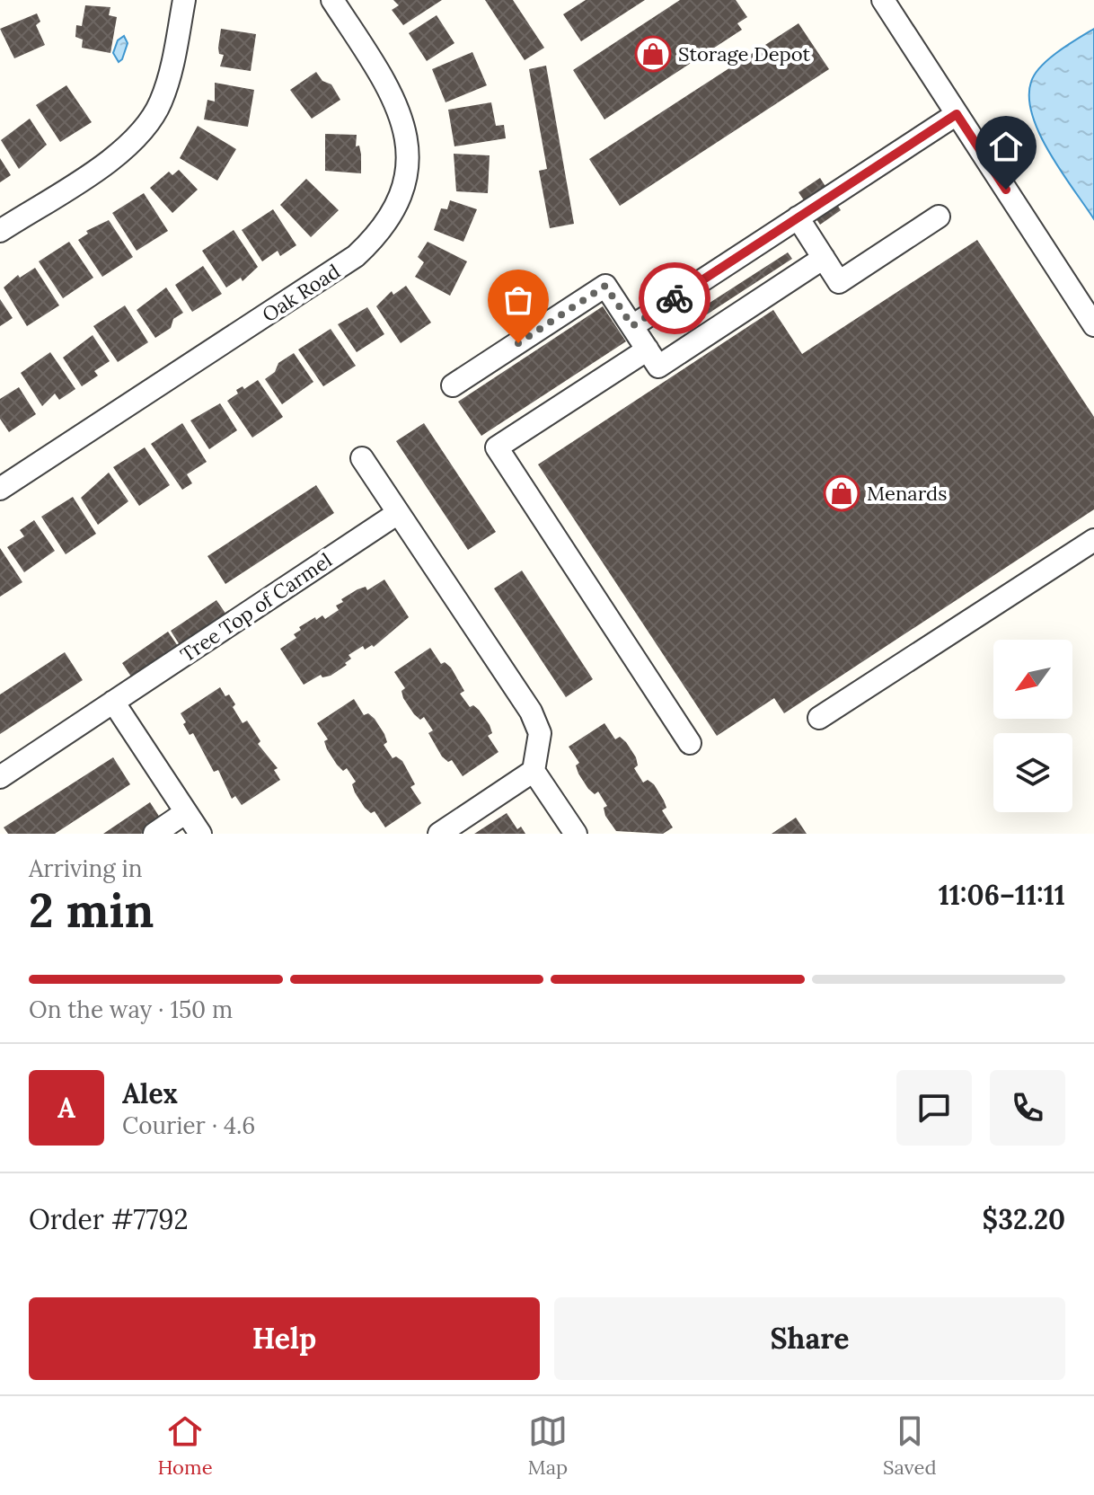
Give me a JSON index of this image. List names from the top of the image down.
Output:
{
  "streets": {
    "street": ["Oak Road", "Tree Top of Carmel"]
  },
  "places": {
    "shop": ["Storage Depot", "Menards"]
  },
  "north": "bottom left",
  "page": {
    "heading": ["2 min", "Arriving in", "11:06–11:11"],
    "panel": [
      "Alex",
      "Courier · 4.6",
      "Order #7792",
      "$32.20"
    ],
    "bar": "On the way · 150 m",
    "round": "A",
    "buttons": ["Help", "Share"],
    "tabs": ["Home", "Map", "Saved"]
  }
}
